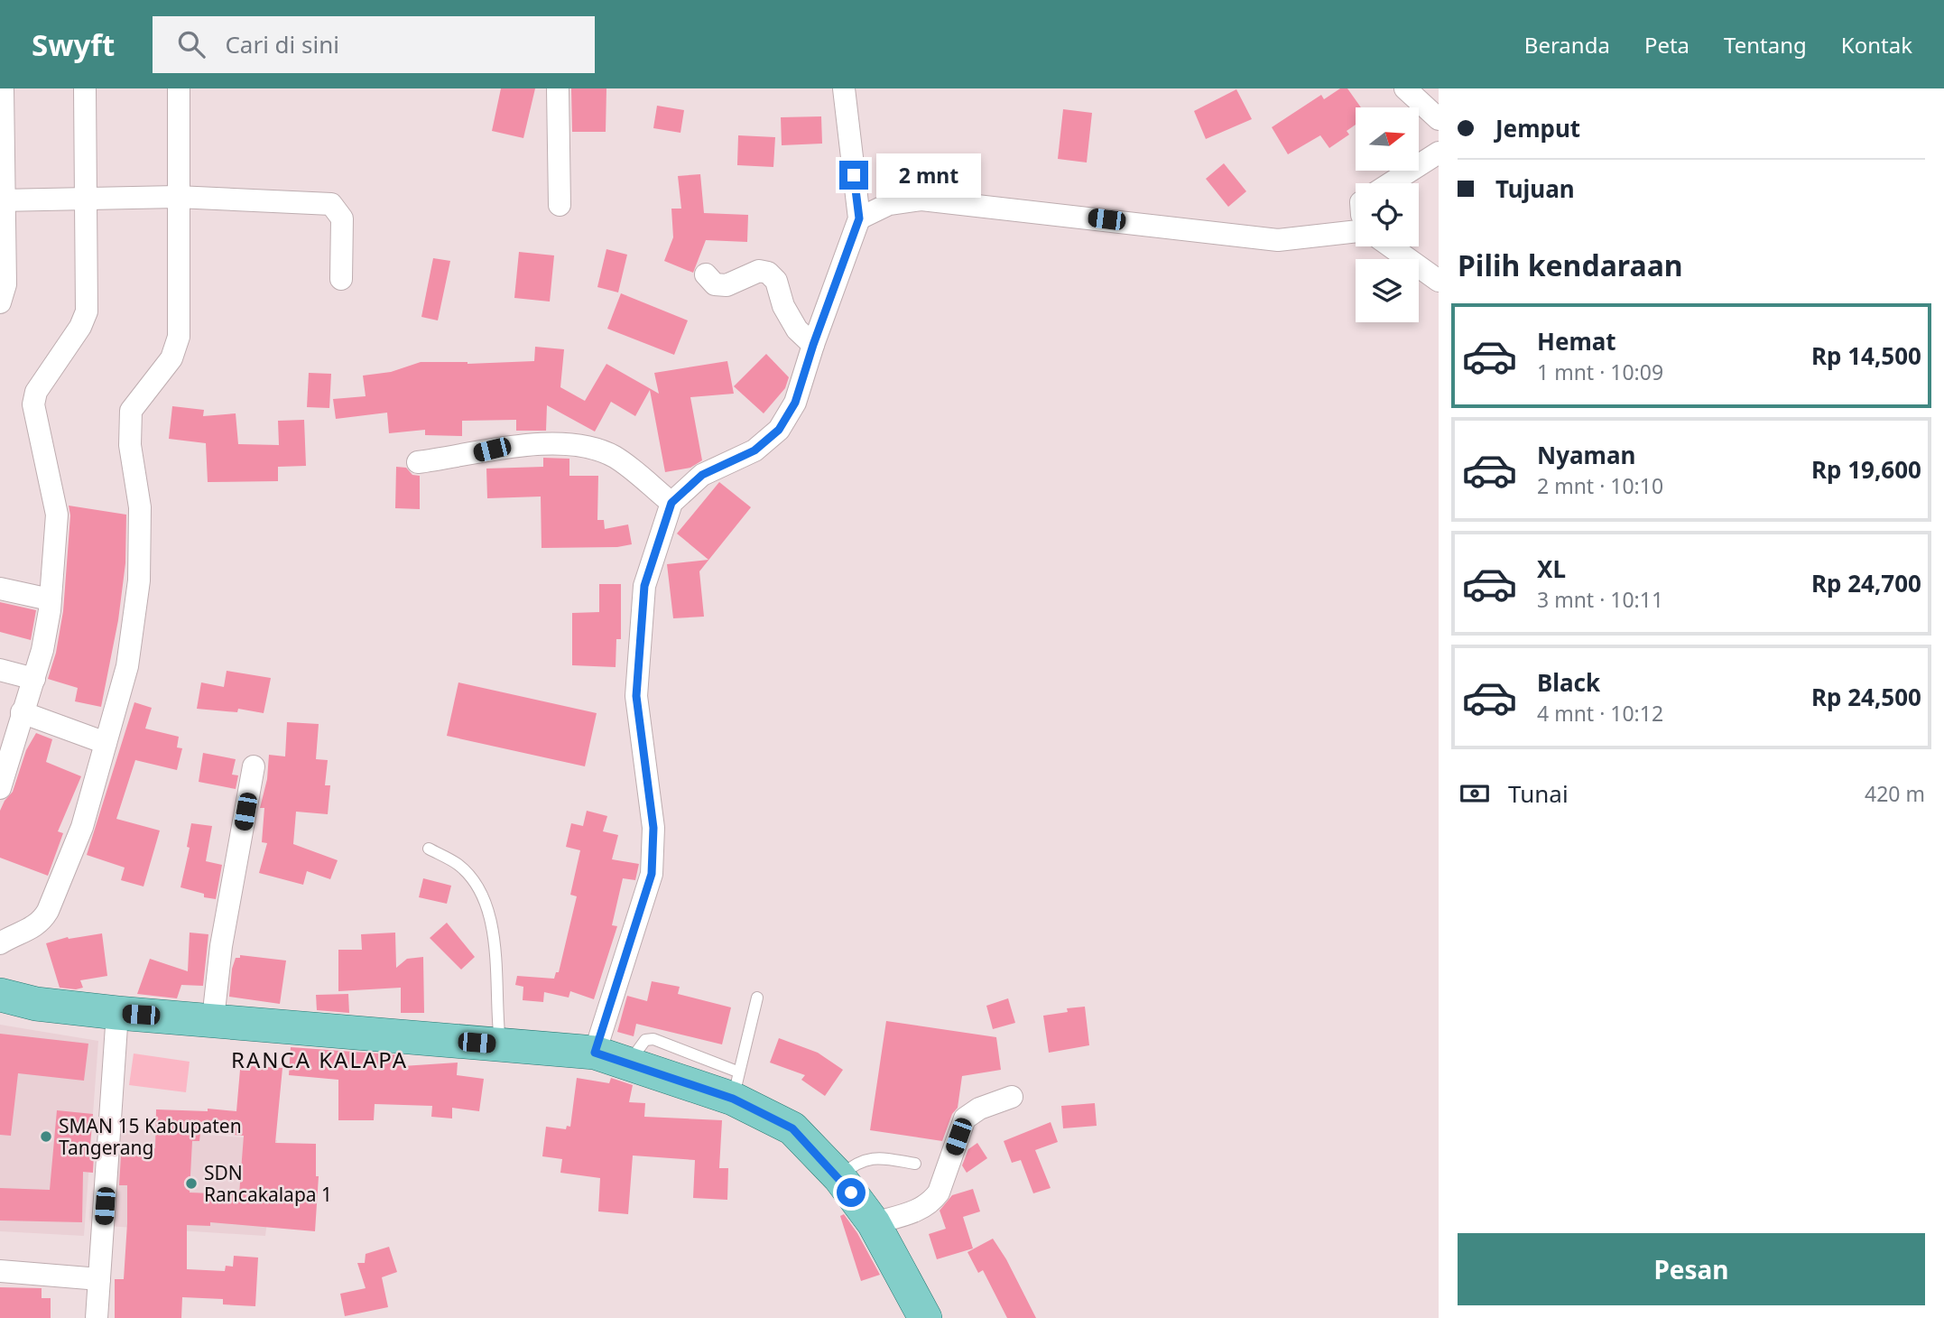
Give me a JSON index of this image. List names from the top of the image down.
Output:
{
  "districts": ["RANCA KALAPA"],
  "places": ["SMAN 15 Kabupaten Tangerang", "SDN Rancakalapa 1"],
  "north": "right",
  "page": {
    "header": "Swyft",
    "search": "Cari di sini",
    "nav": [
      "Beranda",
      "Peta",
      "Tentang",
      "Kontak"
    ],
    "banner": ["Jemput", "Tujuan"],
    "bubble": "2 mnt",
    "heading": "Pilih kendaraan",
    "list": [
      {
        "name": "Hemat",
        "note": "1 mnt · 10:09",
        "value": "Rp 14,500"
      },
      {
        "name": "Nyaman",
        "note": "2 mnt · 10:10",
        "value": "Rp 19,600"
      },
      {
        "name": "XL",
        "note": "3 mnt · 10:11",
        "value": "Rp 24,700"
      },
      {
        "name": "Black",
        "note": "4 mnt · 10:12",
        "value": "Rp 24,500"
      }
    ],
    "pay": ["Tunai", "420 m"],
    "buttons": "Pesan"
  }
}
